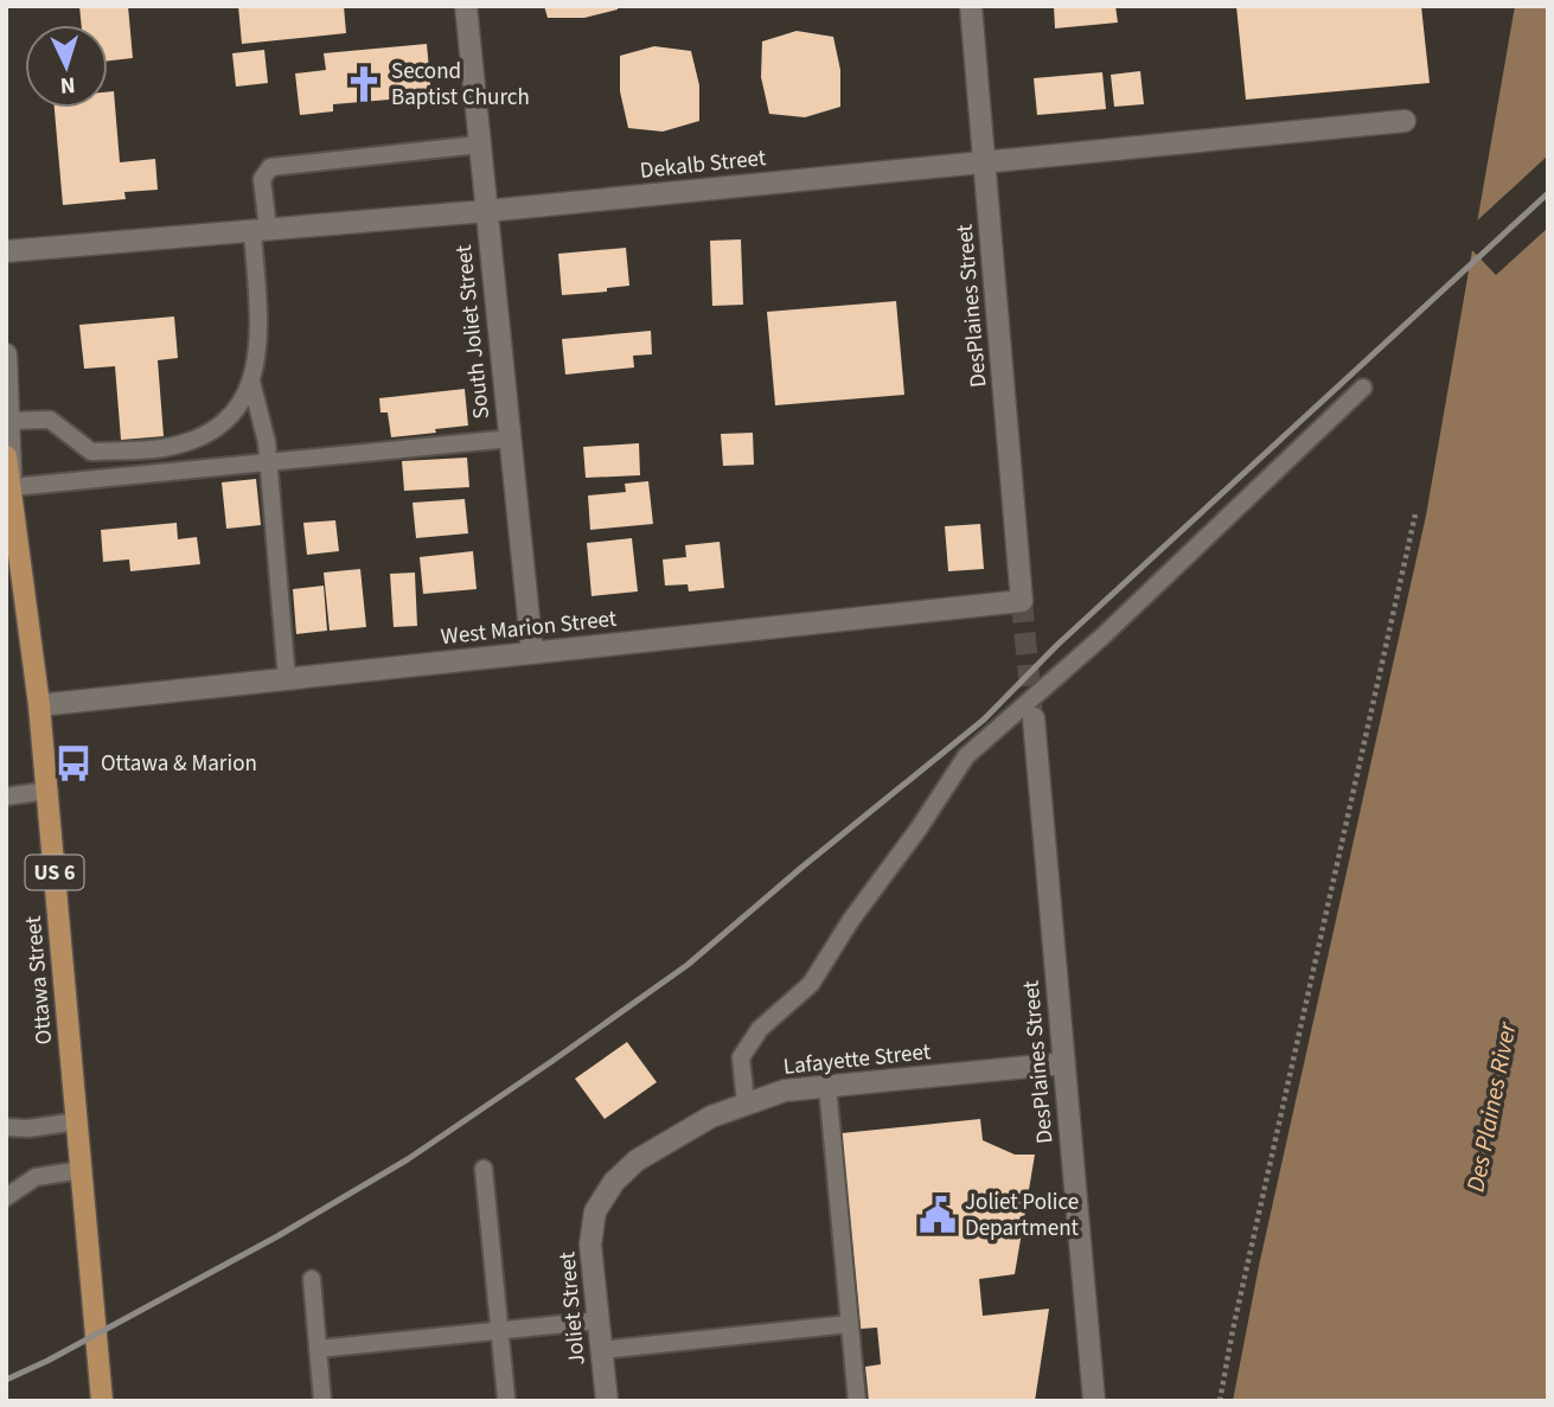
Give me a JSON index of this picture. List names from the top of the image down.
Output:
{
  "streets": {
    "main road": ["US 6", "Ottawa Street"],
    "street": [
      "Dekalb Street",
      "DesPlaines Street",
      "South Joliet Street",
      "West Marion Street",
      "Lafayette Street",
      "Joliet Street"
    ]
  },
  "crossings": [
    ["Dekalb Street", "DesPlaines Street"],
    ["Dekalb Street", "South Joliet Street"],
    ["DesPlaines Street", "West Marion Street"],
    ["DesPlaines Street", "Lafayette Street"],
    ["South Joliet Street", "West Marion Street"],
    ["West Marion Street", "Ottawa Street"],
    ["Lafayette Street", "Joliet Street"]
  ],
  "water": ["Des Plaines River"],
  "places": {
    "church": ["Second Baptist Church"],
    "bus stop": ["Ottawa & Marion"],
    "public building": ["Joliet Police Department"]
  },
  "north": "bottom"
}
